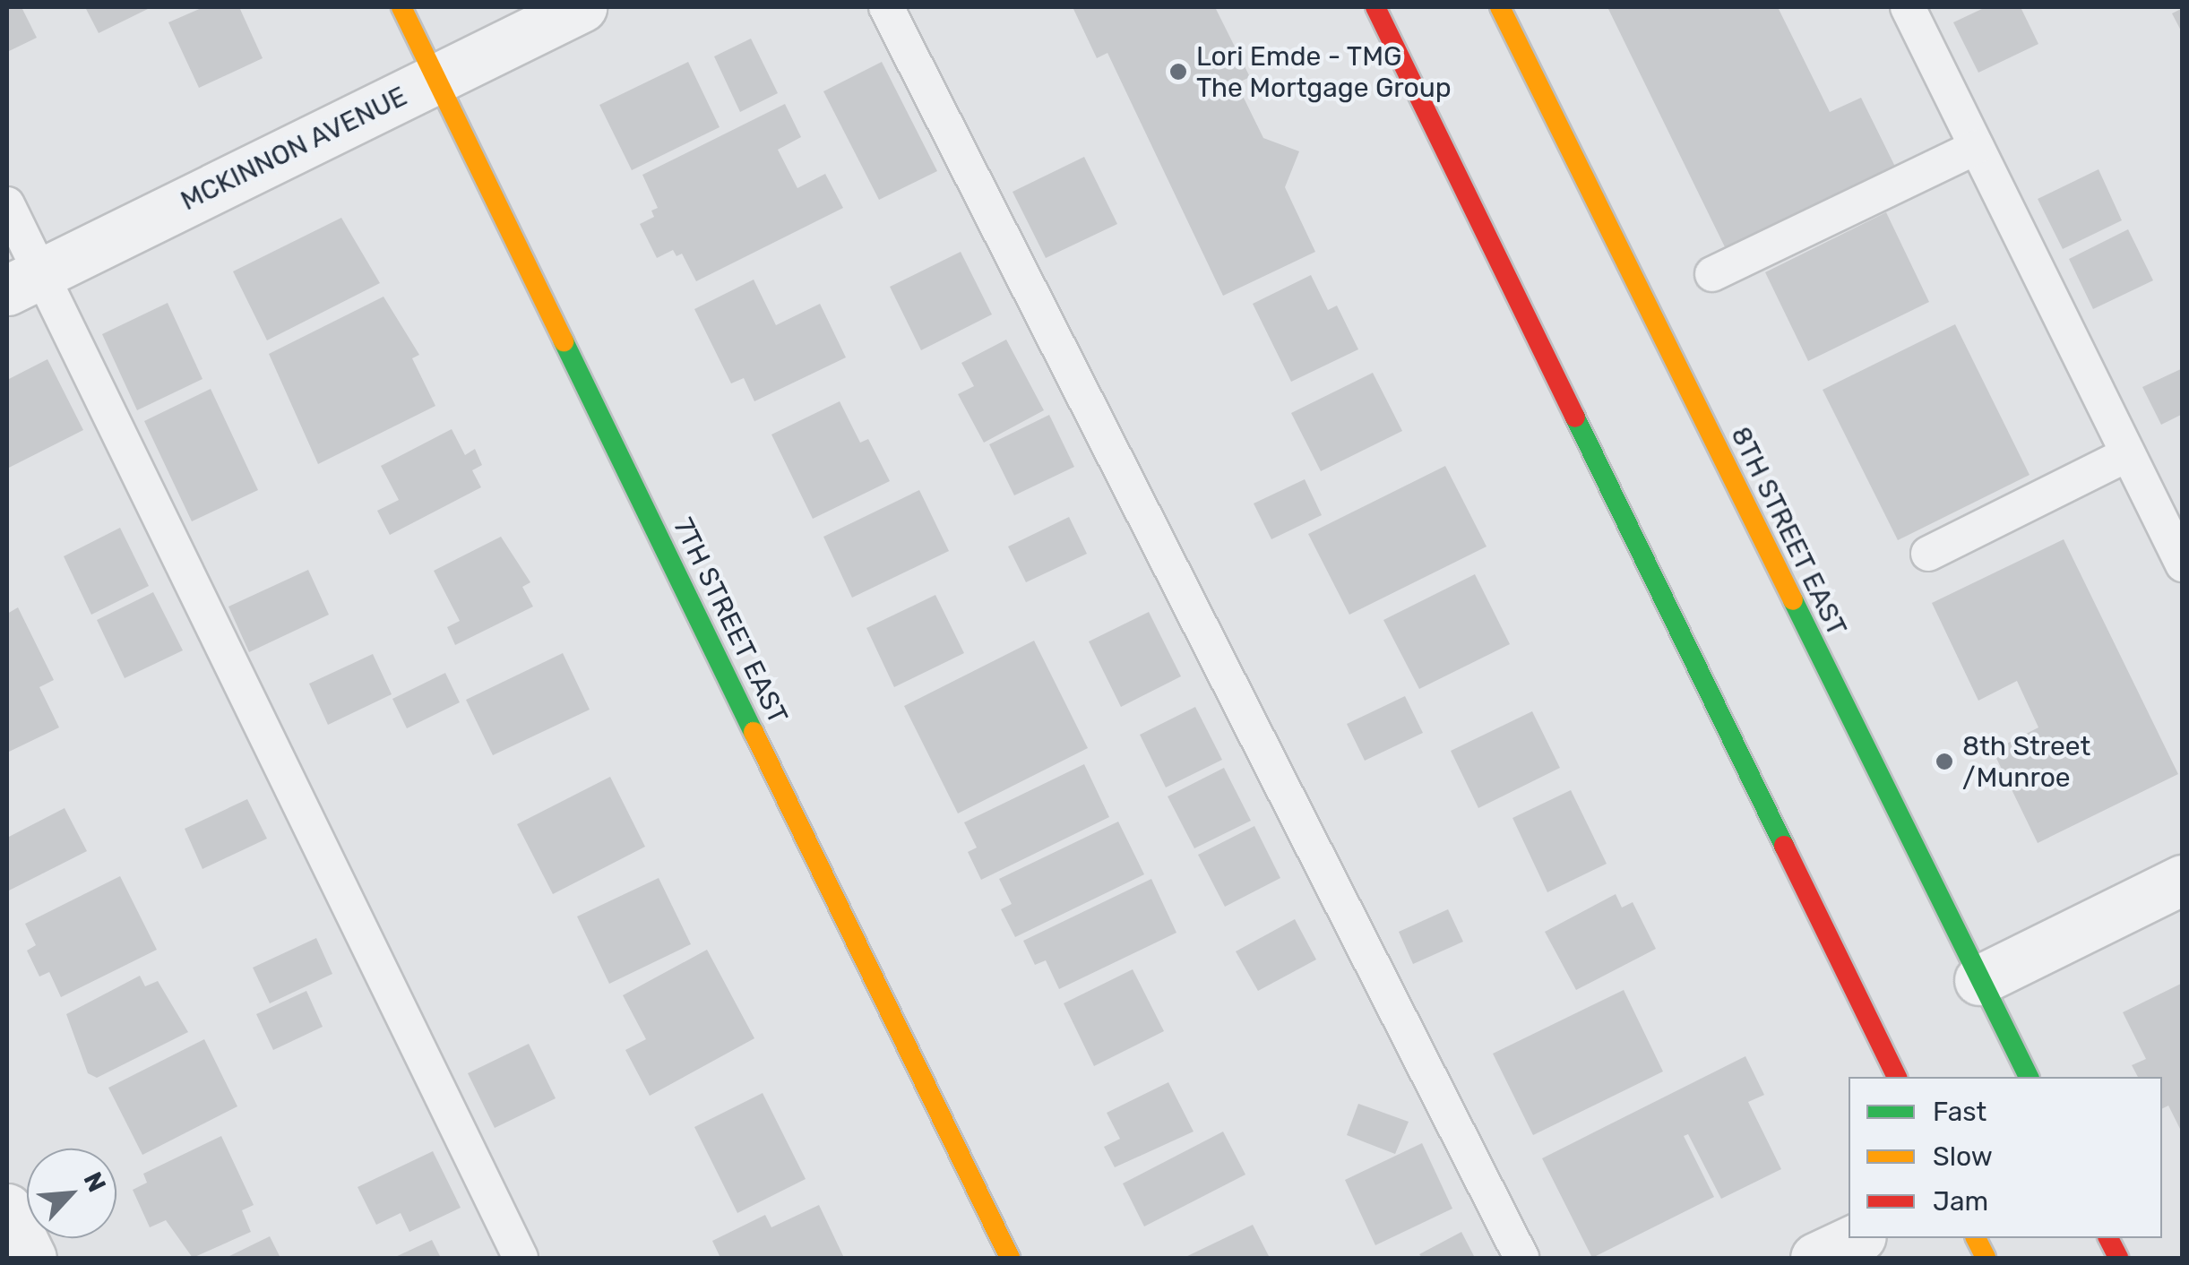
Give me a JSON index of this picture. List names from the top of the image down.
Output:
{
  "streets": {
    "main road": ["8TH STREET EAST", "7TH STREET EAST"],
    "street": ["MCKINNON AVENUE"]
  },
  "crossings": [
    ["MCKINNON AVENUE", "7TH STREET EAST"]
  ],
  "places": ["Lori Emde - TMG The Mortgage Group", "8th Street /Munroe"],
  "legend": ["Fast", "Slow", "Jam"],
  "north": "top right"
}
